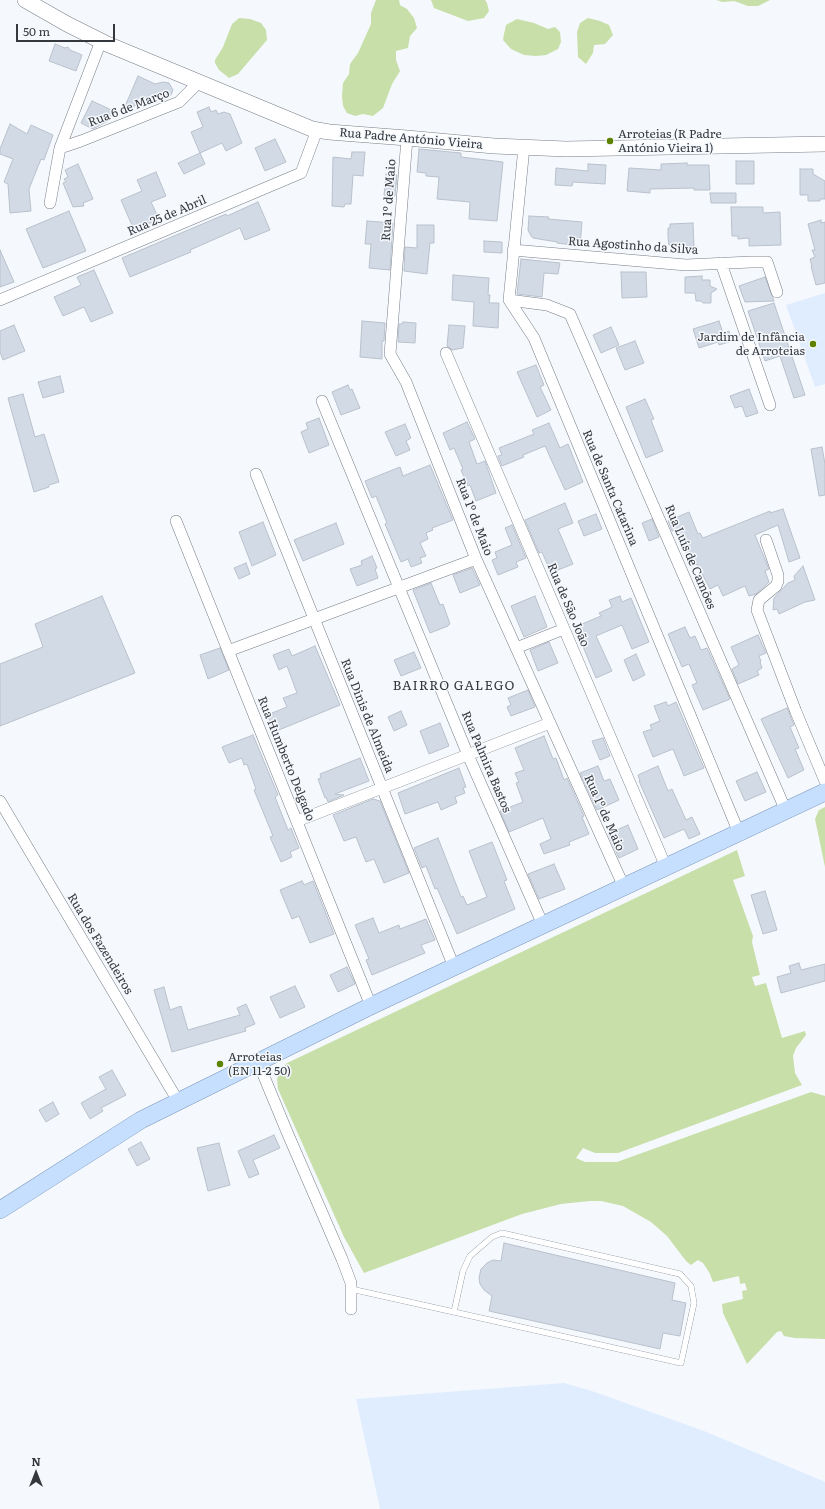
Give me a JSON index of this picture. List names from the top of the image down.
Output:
{
  "streets": {
    "street": [
      "Rua 6 de Março",
      "Rua Padre António Vieira",
      "Rua 1º de Maio",
      "Rua 25 de Abril",
      "Rua Agostinho da Silva",
      "Rua de Santa Catarina",
      "Rua Luís de Camões",
      "Rua de São João",
      "Rua Dinis de Almeida",
      "Rua Humberto Delgado",
      "Rua Palmira Bastos",
      "Rua dos Fazendeiros"
    ]
  },
  "crossings": [
    ["Rua 6 de Março", "Rua Padre António Vieira"],
    ["Rua Padre António Vieira", "Rua 1º de Maio"],
    ["Rua Padre António Vieira", "Rua 25 de Abril"],
    ["Rua de Santa Catarina", "Rua Luís de Camões"]
  ],
  "districts": ["BAIRRO GALEGO"],
  "places": ["Arroteias (R Padre António Vieira 1)", "Jardim de Infância de Arroteias", "Arroteias (EN 11-2 50)"],
  "scale_bar": "50 m",
  "north": "top"
}
